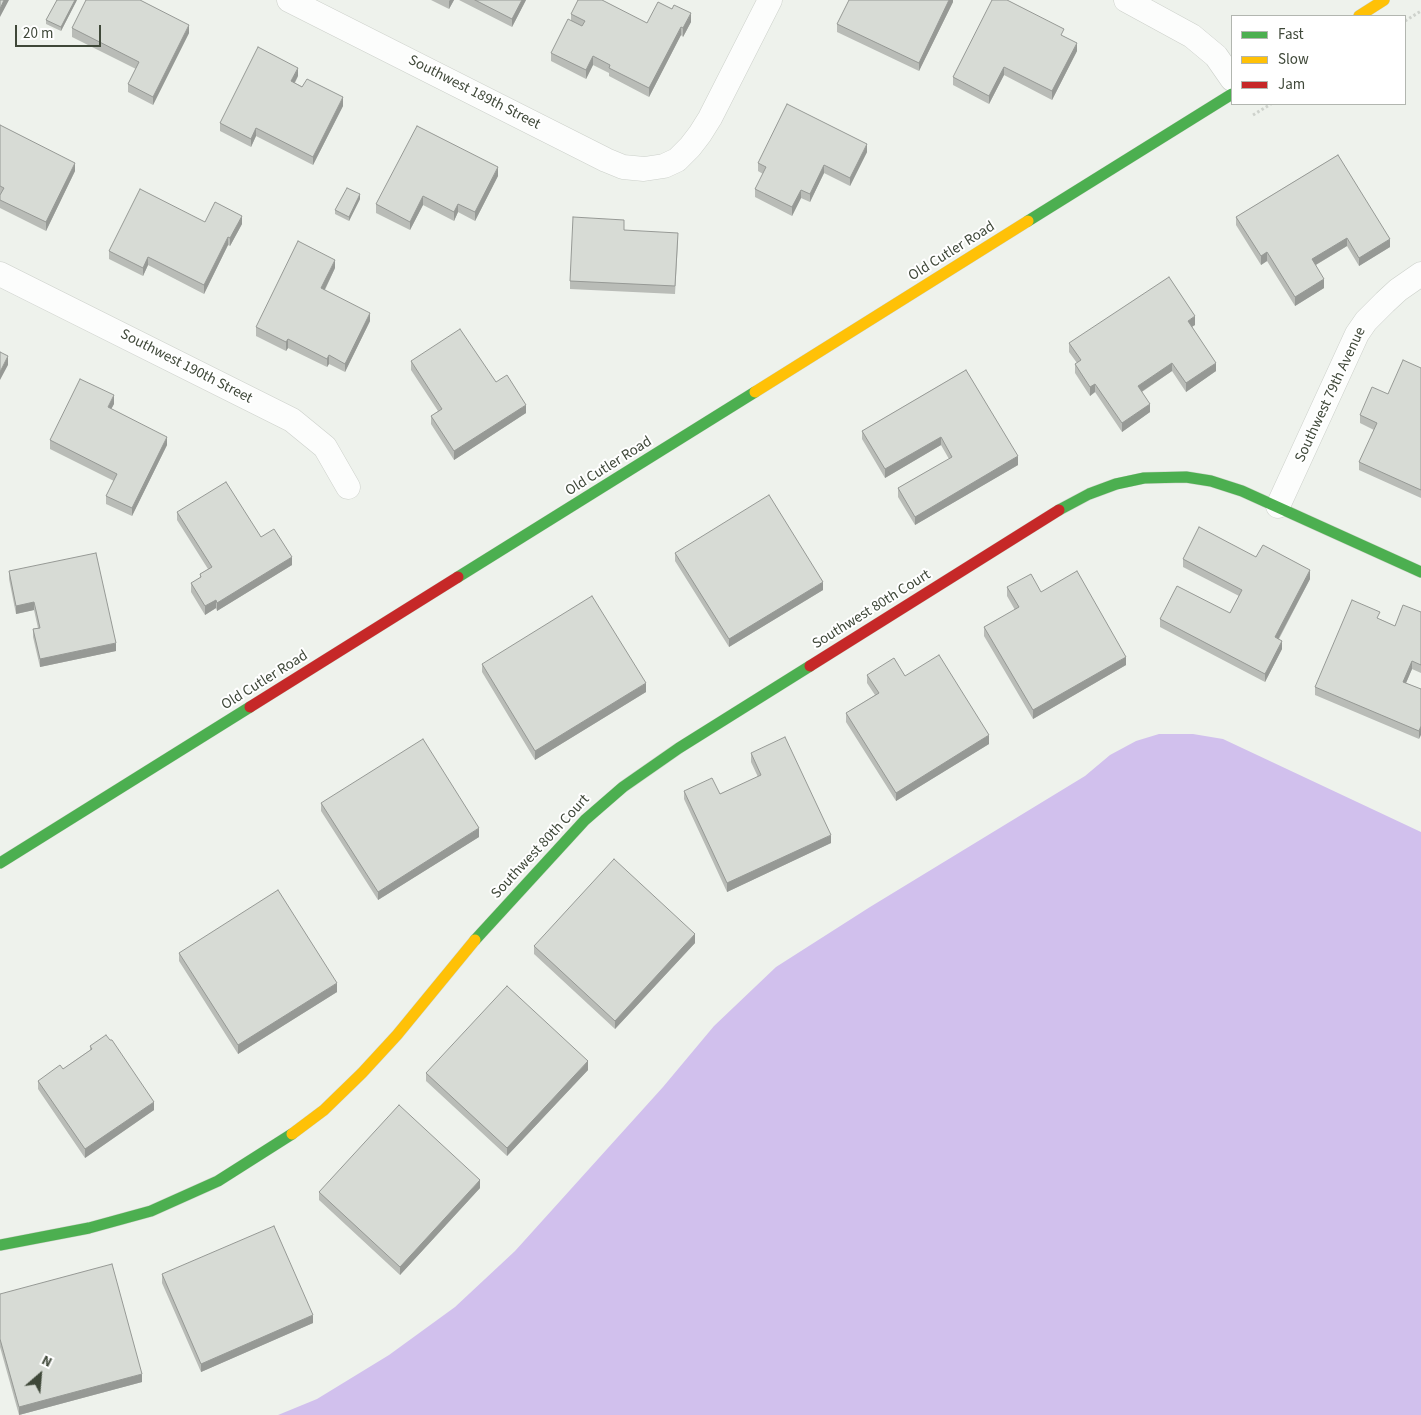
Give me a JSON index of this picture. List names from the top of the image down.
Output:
{
  "streets": {
    "street": [
      "Southwest 189th Street",
      "Old Cutler Road",
      "Southwest 190th Street",
      "Southwest 79th Avenue",
      "Southwest 80th Court"
    ]
  },
  "crossings": [
    ["Southwest 79th Avenue", "Southwest 80th Court"]
  ],
  "legend": ["Fast", "Slow", "Jam"],
  "scale_bar": "20 m",
  "north": "top right"
}
